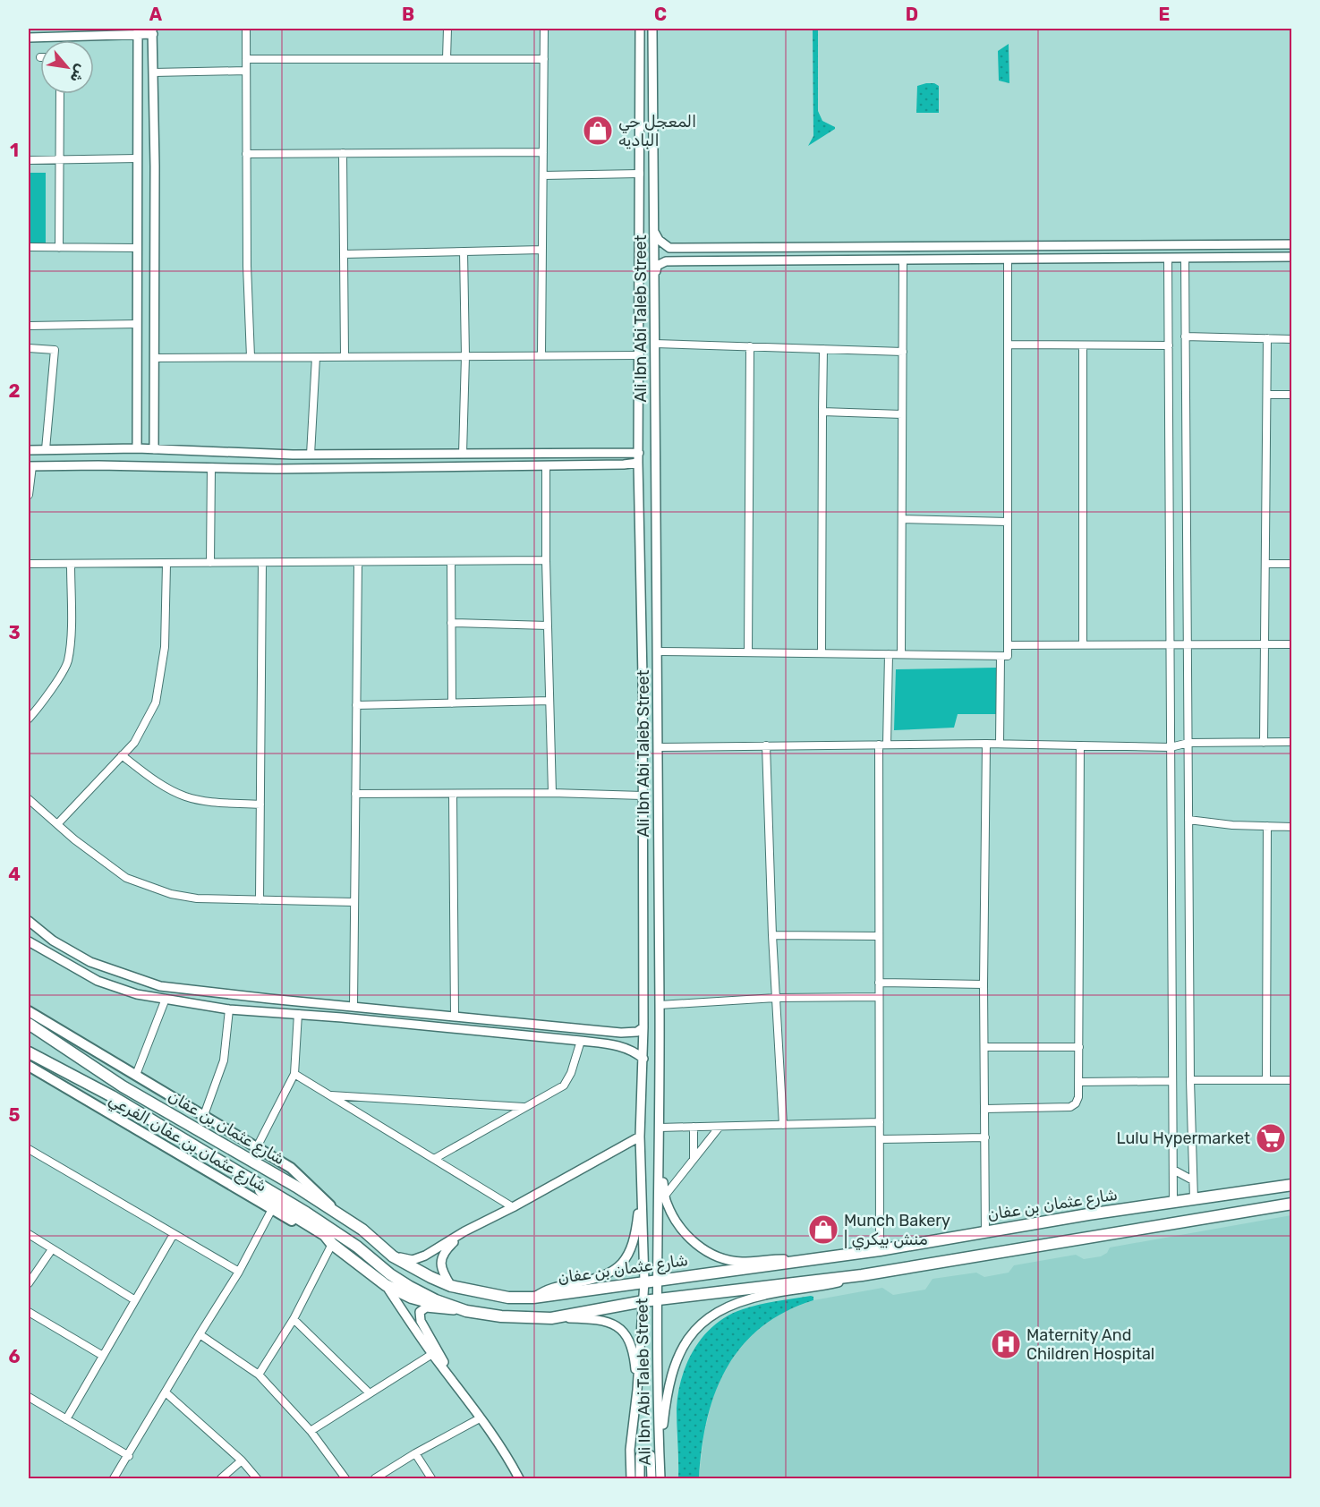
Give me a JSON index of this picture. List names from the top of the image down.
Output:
{
  "streets": {
    "main road": ["شارع عثمان بن عفان", "شارع عثمان بن عفان الفرعي"],
    "street": ["Ali Ibn Abi Taleb Street"]
  },
  "crossings": [
    ["Ali Ibn Abi Taleb Street", "شارع عثمان بن عفان"],
    ["شارع عثمان بن عفان", "شارع عثمان بن عفان الفرعي"]
  ],
  "places": {
    "shop": ["المعجل حي الباديه", "Munch Bakery | منش بيكري"],
    "supermarket": ["Lulu Hypermarket"],
    "hospital": ["Maternity And Children Hospital"]
  },
  "north": "bottom right",
  "grid": {
    "columns": [
      "A",
      "B",
      "C",
      "D",
      "E"
    ],
    "rows": [
      "1",
      "2",
      "3",
      "4",
      "5",
      "6"
    ]
  }
}
